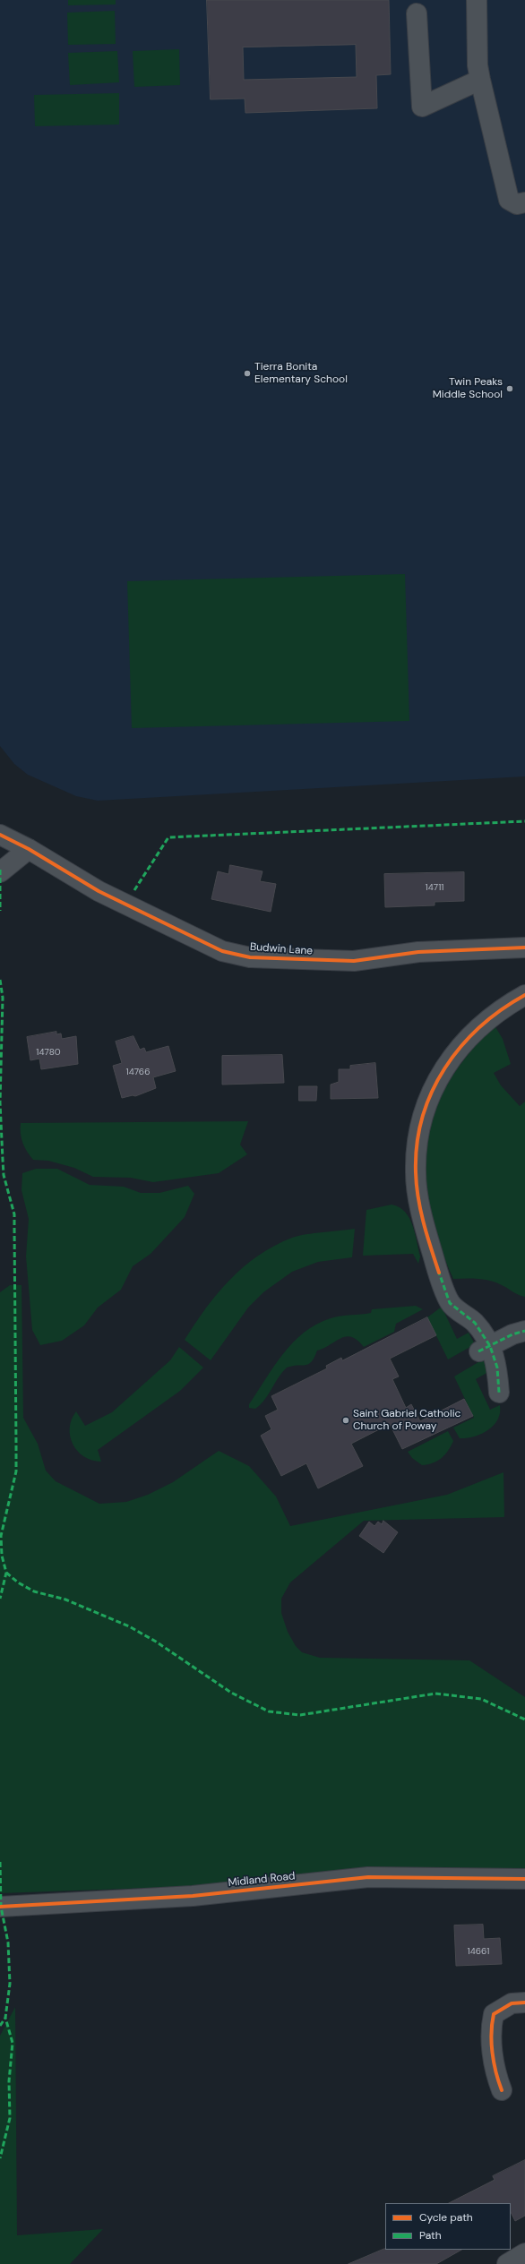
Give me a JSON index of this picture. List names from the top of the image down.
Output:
{
  "streets": {
    "street": ["Budwin Lane", "Midland Road"]
  },
  "places": ["Tierra Bonita Elementary School", "Twin Peaks Middle School", "Saint Gabriel Catholic Church of Poway"],
  "house_numbers": [
    "14711",
    "14780",
    "14766",
    "14661"
  ],
  "legend": ["Cycle path", "Path"]
}
